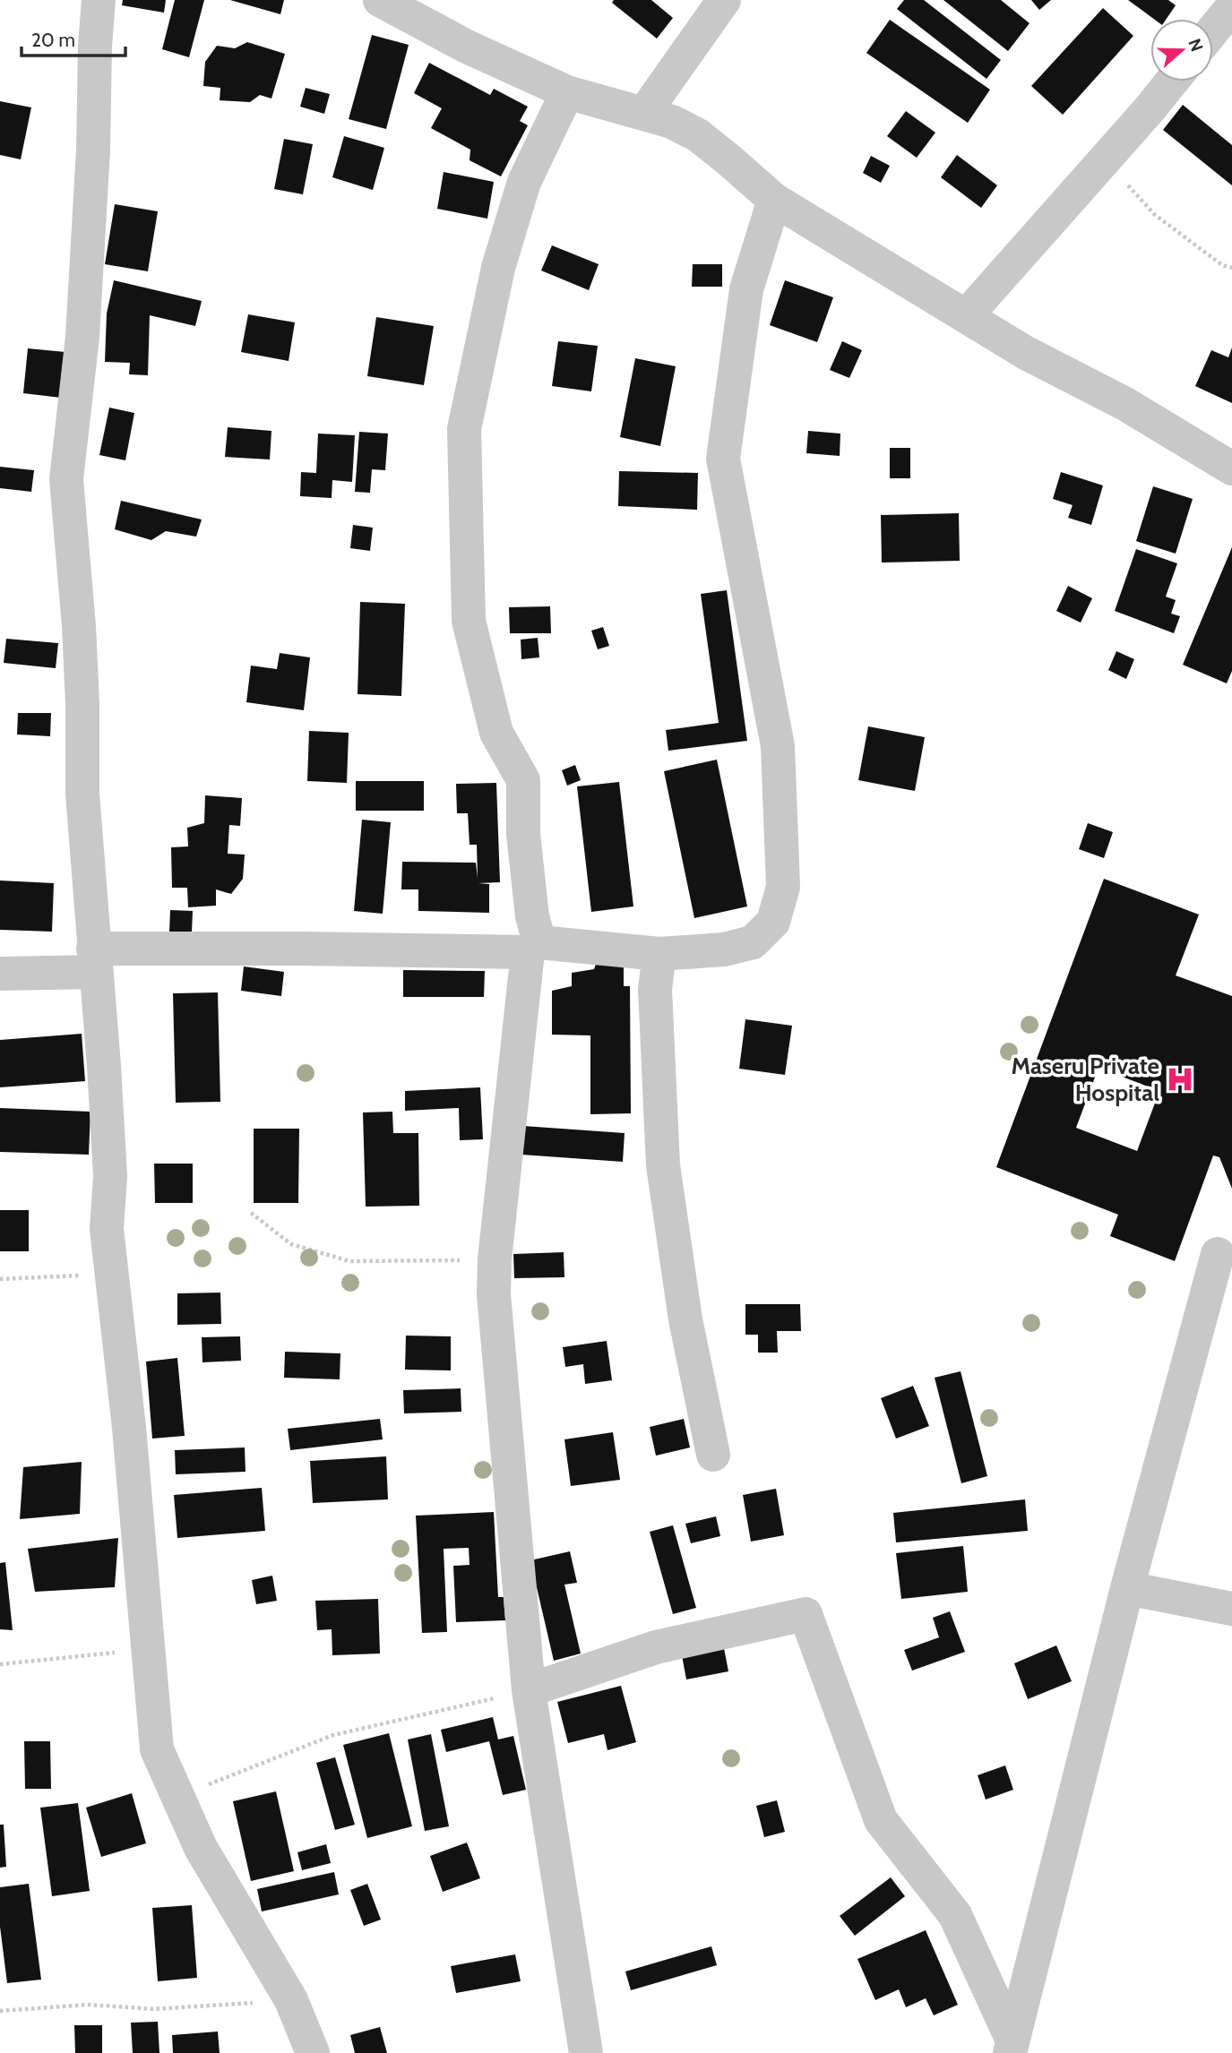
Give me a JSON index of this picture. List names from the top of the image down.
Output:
{
  "places": {
    "hospital": ["Maseru Private Hospital"]
  },
  "scale_bar": "20 m",
  "north": "right"
}
